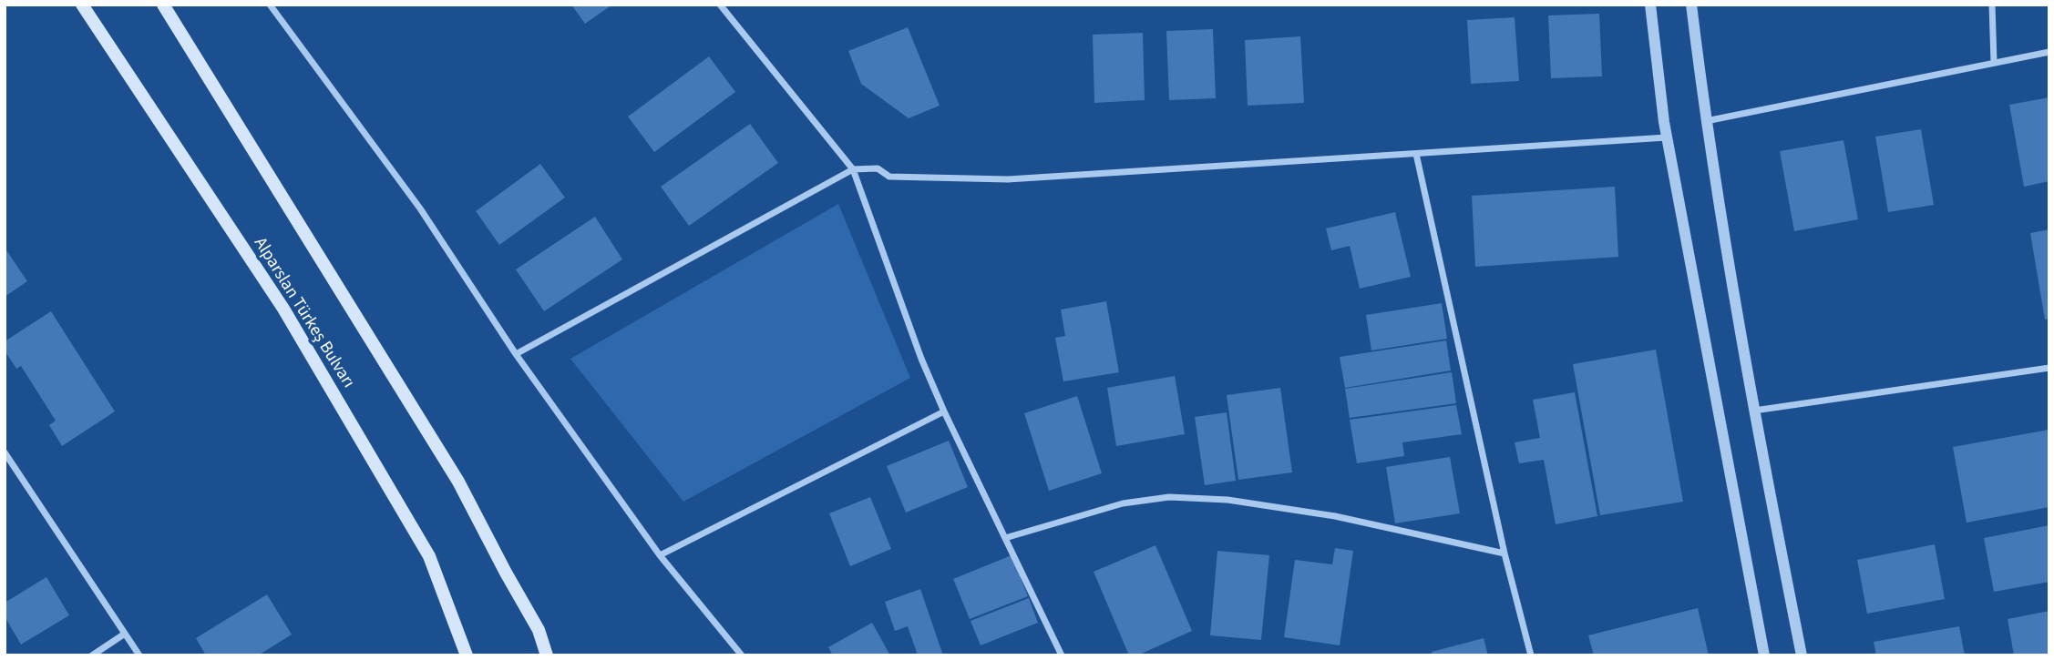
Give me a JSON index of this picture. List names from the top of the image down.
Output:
{
  "streets": {
    "main road": ["Alparslan Türkeş Bulvarı"]
  }
}
